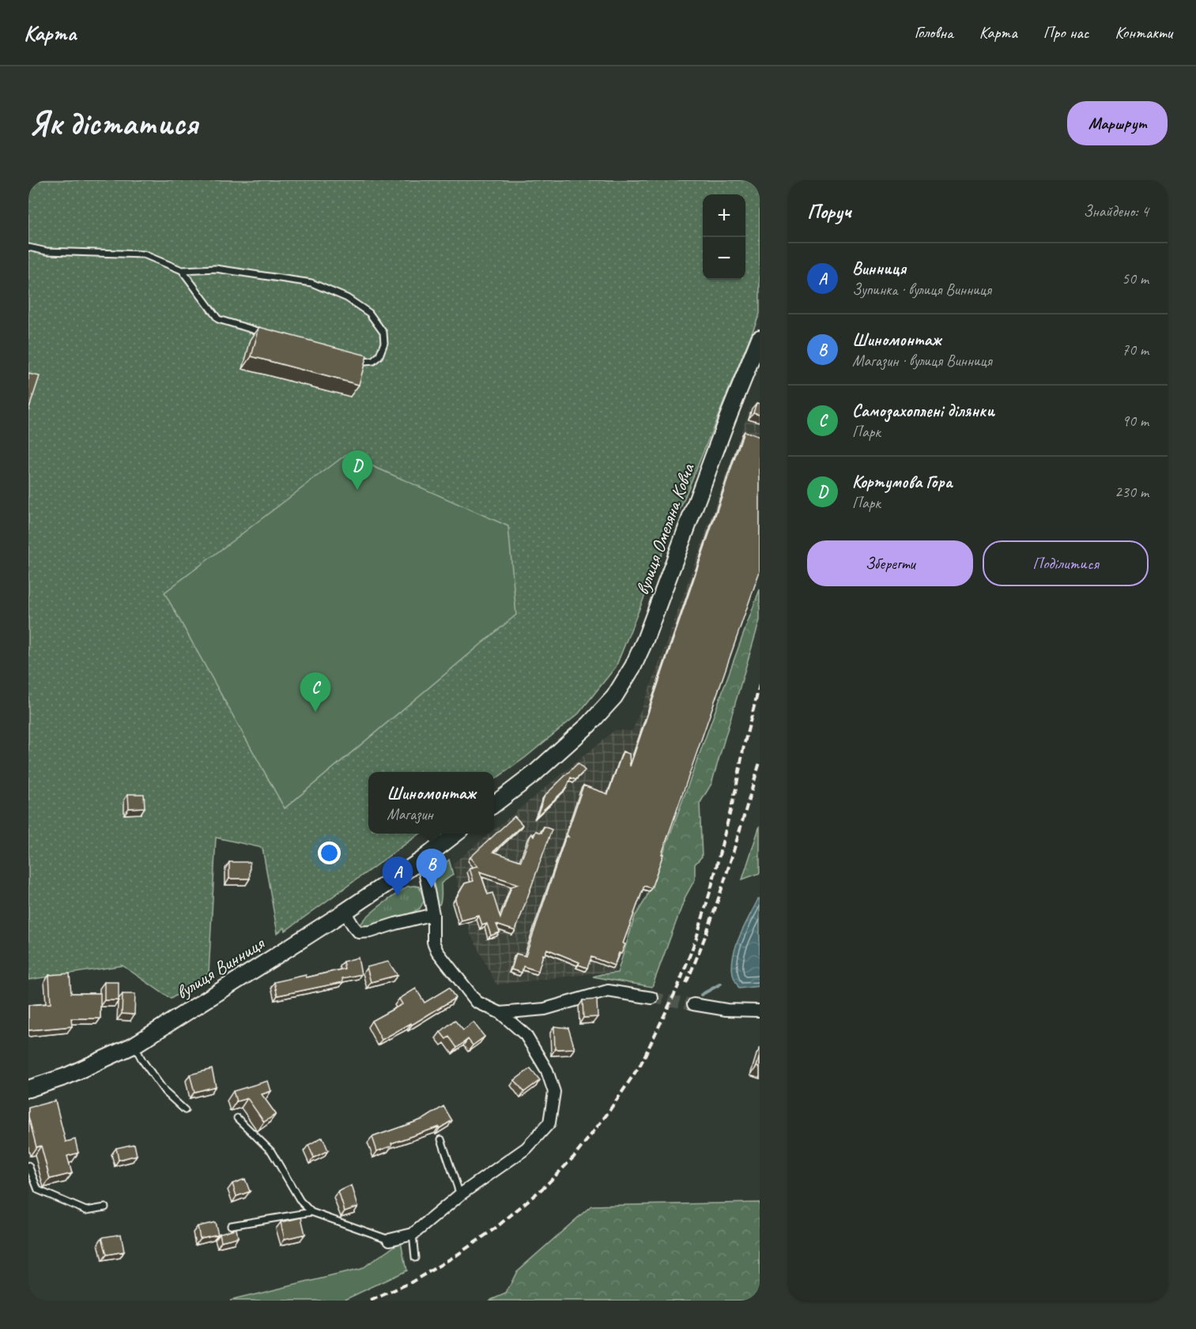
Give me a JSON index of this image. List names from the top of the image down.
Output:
{
  "streets": {
    "main road": ["вулиця Омеляна Ковча", "вулиця Винниця"]
  },
  "page": {
    "header": "Карта",
    "nav": [
      "Головна",
      "Карта",
      "Про нас",
      "Контакти"
    ],
    "buttons": [
      "Маршрут",
      ["Зберегти", "Поділитися"]
    ],
    "title": "Як дістатися",
    "heading": ["Поруч", "Знайдено: 4"],
    "map_buttons": ["+", "−"],
    "list": [
      {
        "mark": "A",
        "name": "Винниця",
        "note": "Зупинка · вулиця Винниця",
        "value": "50 m"
      },
      {
        "mark": "B",
        "name": "Шиномонтаж",
        "note": "Магазин · вулиця Винниця",
        "value": "70 m"
      },
      {
        "mark": "C",
        "name": "Самозахоплені ділянки",
        "note": "Парк",
        "value": "90 m"
      },
      {
        "mark": "D",
        "name": "Кортумова Гора",
        "note": "Парк",
        "value": "230 m"
      }
    ],
    "pins": [
      "D",
      "C",
      "B",
      "A"
    ],
    "popup": ["Шиномонтаж", "Магазин"]
  }
}
